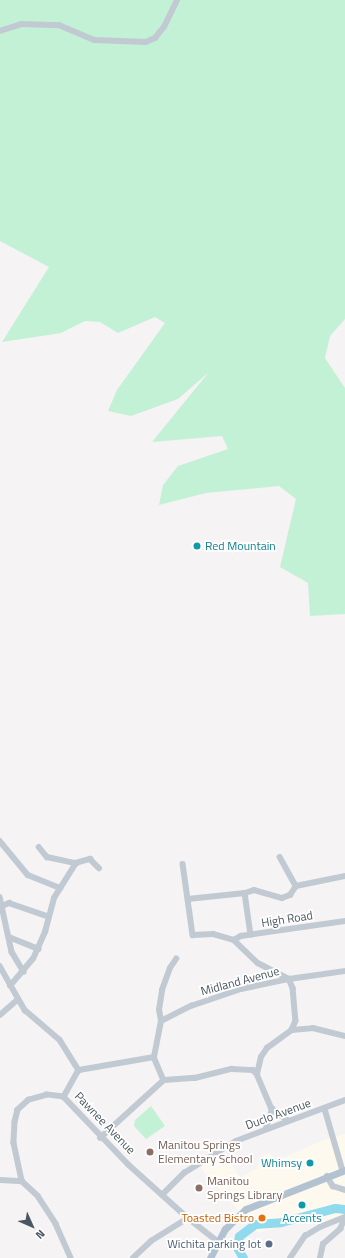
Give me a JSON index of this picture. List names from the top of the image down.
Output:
{
  "streets": {
    "street": [
      "High Road",
      "Midland Avenue",
      "Duclo Avenue",
      "Pawnee Avenue"
    ]
  },
  "crossings": [
    ["Duclo Avenue", "Pawnee Avenue"]
  ],
  "places": [
    "Red Mountain",
    "Manitou Springs Elementary School",
    "Whimsy",
    "Manitou Springs Library",
    "Accents",
    "Toasted Bistro",
    "Wichita parking lot"
  ],
  "north": "bottom right"
}
